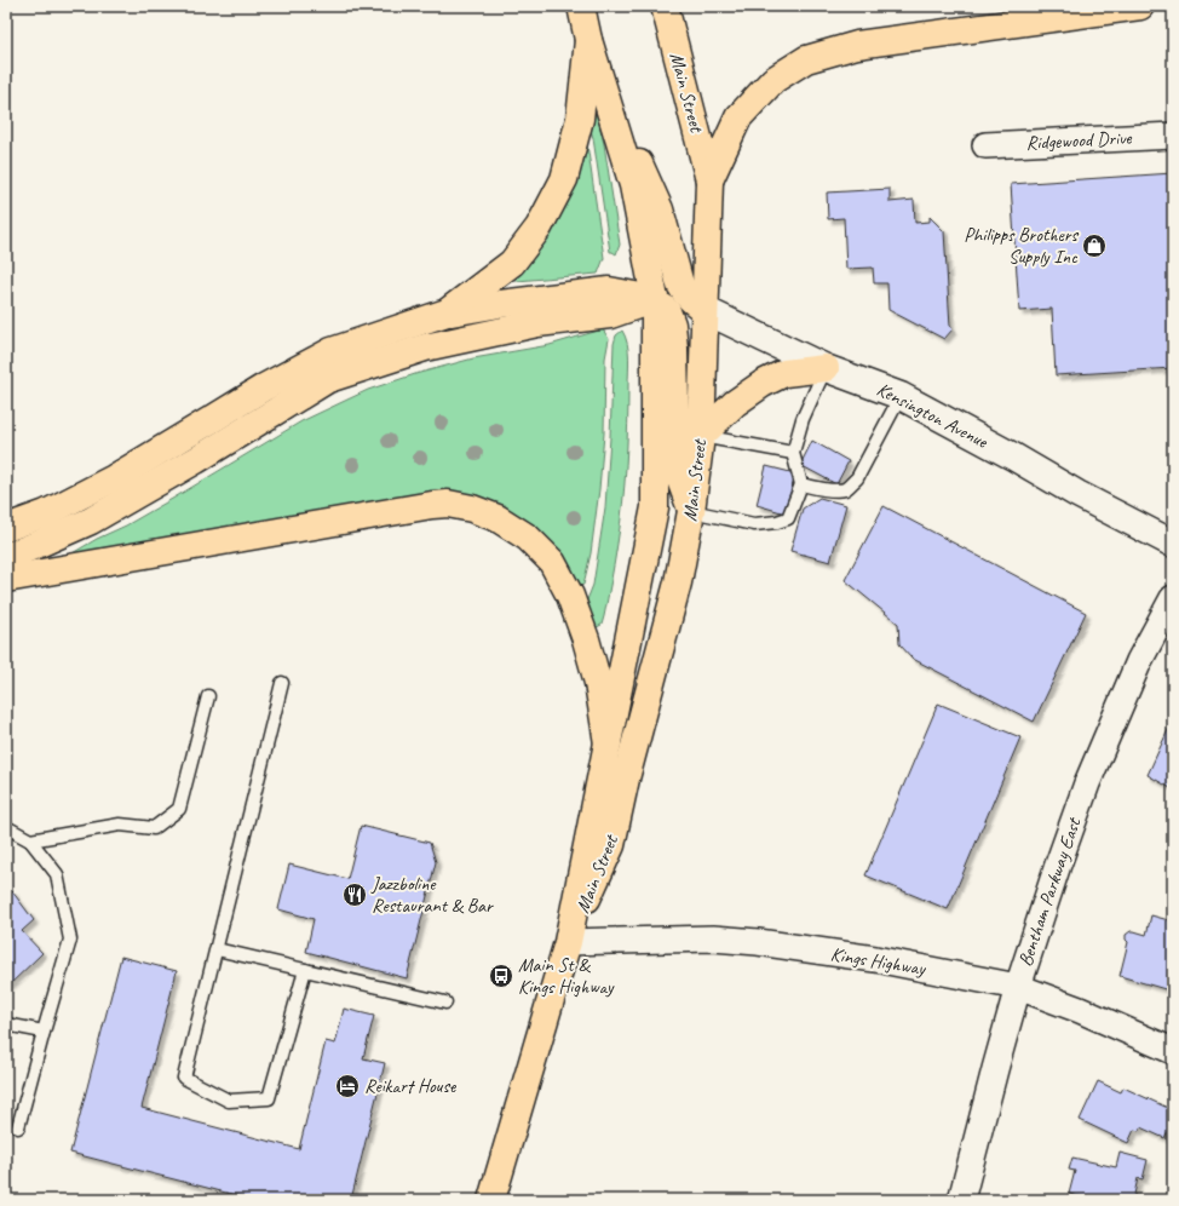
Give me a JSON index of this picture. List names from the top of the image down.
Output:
{
  "streets": {
    "main road": ["Main Street", "Kensington Avenue"],
    "street": ["Ridgewood Drive", "Bentham Parkway East", "Kings Highway"]
  },
  "crossings": [
    ["Main Street", "Kensington Avenue"],
    ["Main Street", "Kings Highway"],
    ["Bentham Parkway East", "Kings Highway"]
  ],
  "places": {
    "shop": ["Philipps Brothers Supply Inc"],
    "restaurant": ["Jazzboline Restaurant & Bar"],
    "bus stop": ["Main St & Kings Highway"],
    "hotel": ["Reikart House"]
  }
}
